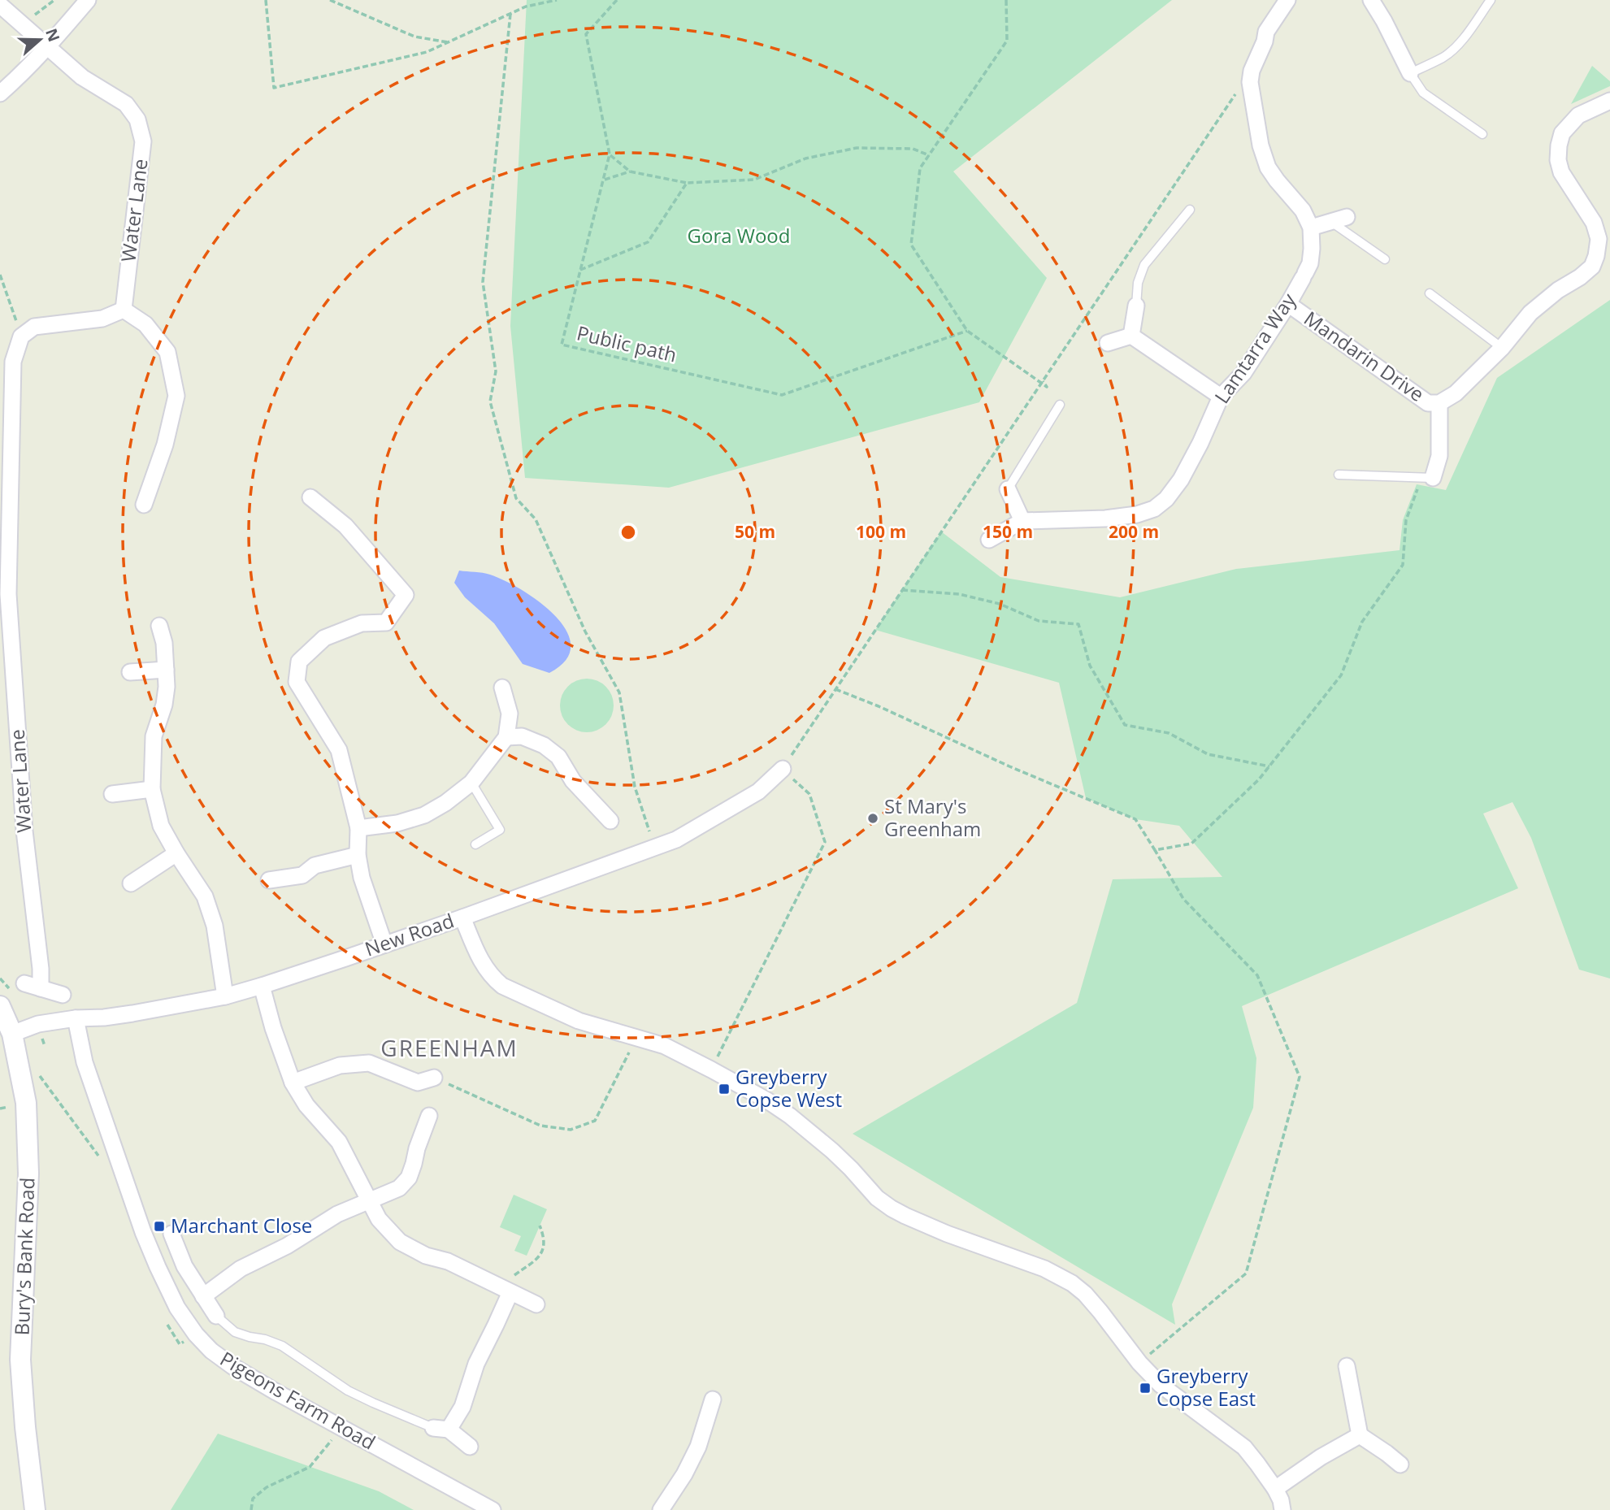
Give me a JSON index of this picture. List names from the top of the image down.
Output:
{
  "streets": {
    "street": [
      "Water Lane",
      "Lamtarra Way",
      "Mandarin Drive",
      "New Road",
      "Bury's Bank Road",
      "Pigeons Farm Road"
    ],
    "path": ["Public path"]
  },
  "crossings": [
    ["Lamtarra Way", "Mandarin Drive"],
    ["New Road", "Bury's Bank Road"],
    ["New Road", "Pigeons Farm Road"]
  ],
  "districts": ["GREENHAM"],
  "parks": ["Gora Wood"],
  "places": {
    "other": ["St Mary's Greenham"],
    "transit": ["Greyberry Copse West", "Marchant Close", "Greyberry Copse East"]
  },
  "north": "right",
  "rings": [
    "50 m",
    "100 m",
    "150 m",
    "200 m"
  ]
}
